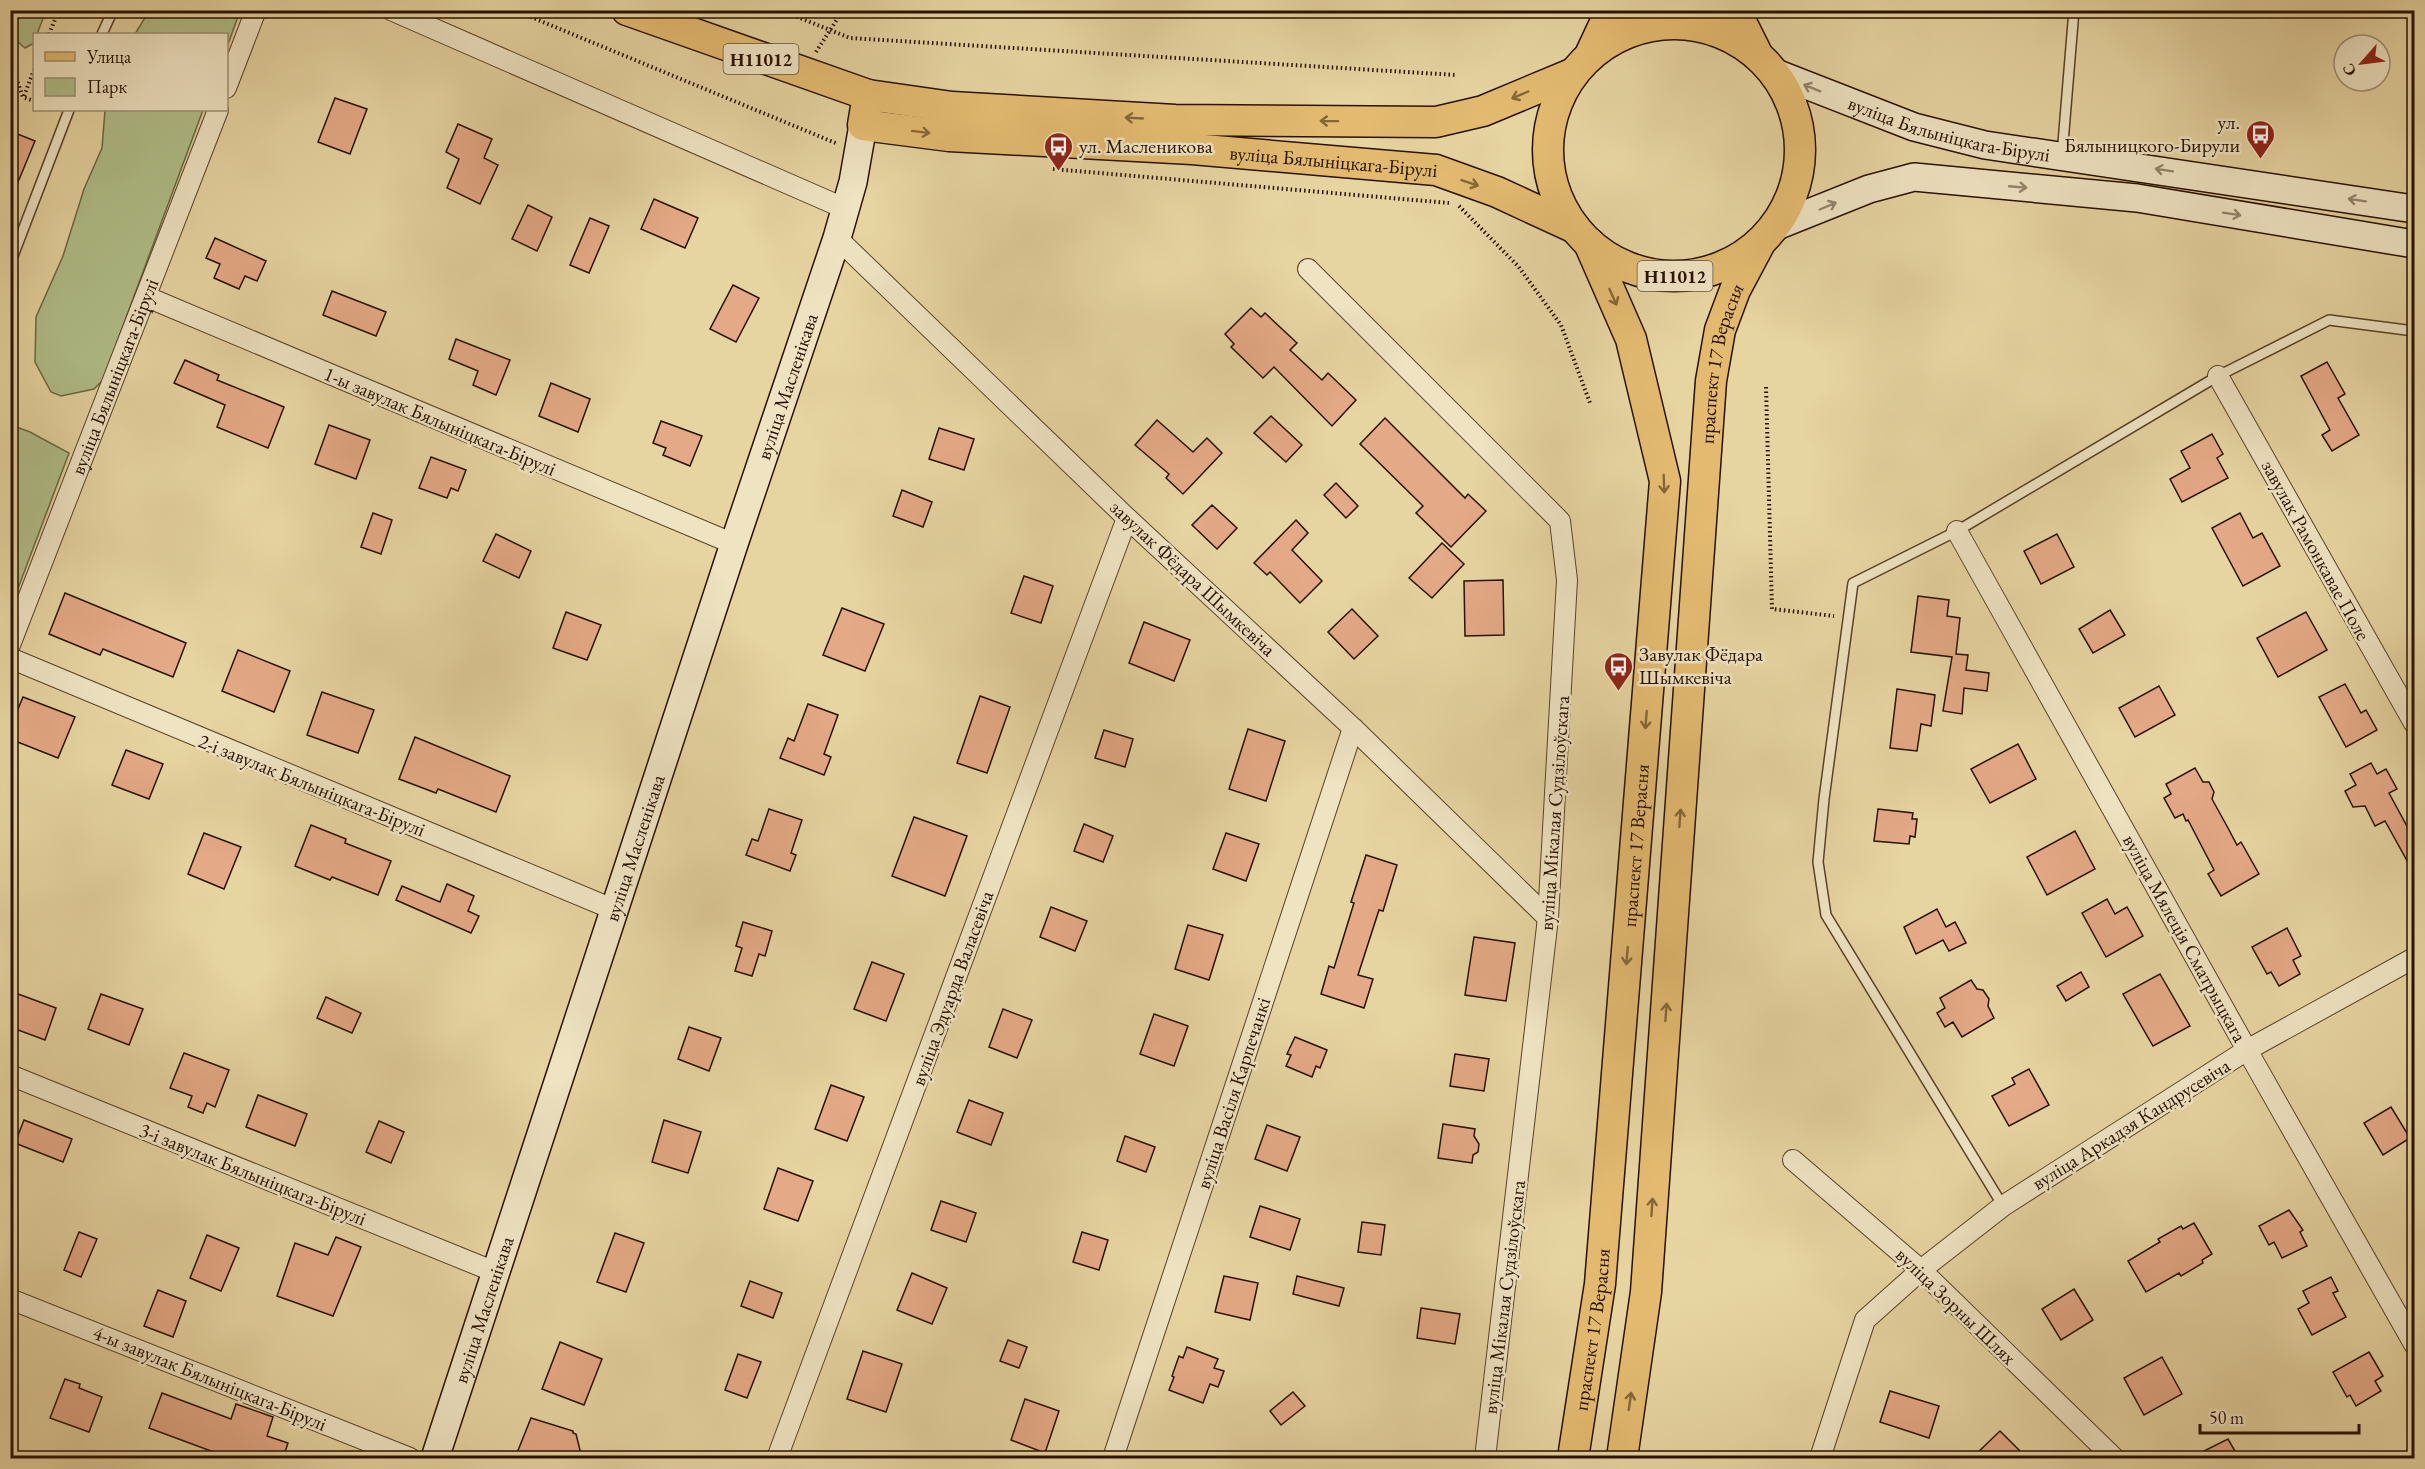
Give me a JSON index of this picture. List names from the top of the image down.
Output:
{
  "streets": {
    "main road": [
      "Н11012",
      "вуліца Бялыніцкага-Бірулі",
      "праспект 17 Верасня",
      "вуліца Масленікава"
    ],
    "street": [
      "1-ы завулак Бялыніцкага-Бірулі",
      "завулак Рамонкавае Поле",
      "завулак Фёдара Шымкевіча",
      "2-і завулак Бялыніцкага-Бірулі",
      "вуліца Мікалая Судзілоўскага",
      "вуліца Мялеція Сматрыцкага",
      "вуліца Эдуарда Валасевіча",
      "вуліца Васіля Карпечанкі",
      "вуліца Аркадзя Кандрусевіча",
      "3-і завулак Бялыніцкага-Бірулі",
      "вуліца Зорны Шлях",
      "4-ы завулак Бялыніцкага-Бірулі"
    ]
  },
  "crossings": [
    ["Н11012", "вуліца Бялыніцкага-Бірулі"],
    ["Н11012", "праспект 17 Верасня"],
    ["вуліца Бялыніцкага-Бірулі", "праспект 17 Верасня"],
    ["вуліца Бялыніцкага-Бірулі", "1-ы завулак Бялыніцкага-Бірулі"],
    ["вуліца Масленікава", "1-ы завулак Бялыніцкага-Бірулі"],
    ["вуліца Масленікава", "завулак Фёдара Шымкевіча"],
    ["вуліца Масленікава", "2-і завулак Бялыніцкага-Бірулі"],
    ["вуліца Масленікава", "3-і завулак Бялыніцкага-Бірулі"],
    ["завулак Фёдара Шымкевіча", "вуліца Мікалая Судзілоўскага"],
    ["завулак Фёдара Шымкевіча", "вуліца Эдуарда Валасевіча"],
    ["завулак Фёдара Шымкевіча", "вуліца Васіля Карпечанкі"],
    ["вуліца Мялеція Сматрыцкага", "вуліца Аркадзя Кандрусевіча"],
    ["вуліца Аркадзя Кандрусевіча", "вуліца Зорны Шлях"]
  ],
  "places": {
    "bus stop": ["ул. Бялыницкого-Бирули", "ул. Масленикова", "Завулак Фёдара Шымкевіча"]
  },
  "legend": ["Улица", "Парк"],
  "scale_bar": "50 m",
  "north": "bottom left"
}
